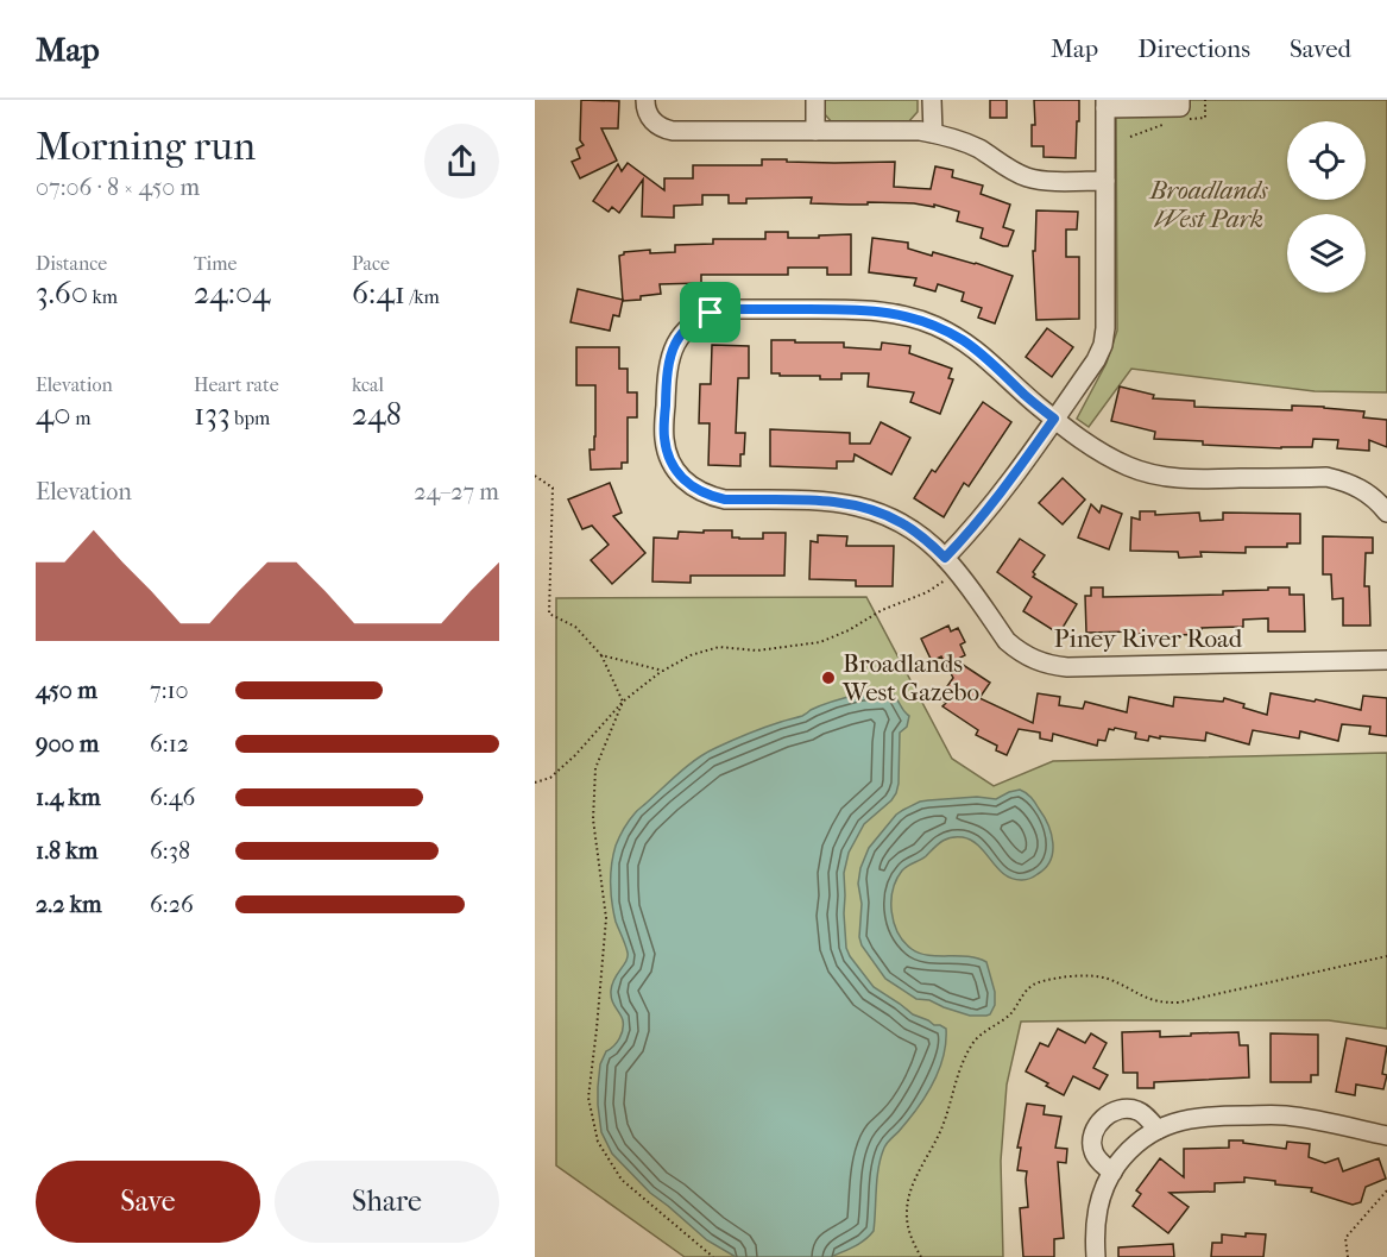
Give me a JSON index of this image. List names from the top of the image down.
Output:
{
  "streets": {
    "street": ["Piney River Road"]
  },
  "parks": ["Broadlands West Park"],
  "places": ["Broadlands West Gazebo"],
  "page": {
    "header": "Map",
    "nav": ["Map", "Directions", "Saved"],
    "heading": ["Morning run", "07:06 · 8 × 450 m"],
    "stats": [
      ["Distance", "3.60 km"],
      ["Time", "24:04"],
      ["Pace", "6:41 /km"],
      ["Elevation", "40 m"],
      ["Heart rate", "133 bpm"],
      ["kcal", "248"]
    ],
    "chart": ["Elevation", "24–27 m"],
    "list": [
      {
        "name": "450 m",
        "note": "7:10"
      },
      {
        "name": "900 m",
        "note": "6:12"
      },
      {
        "name": "1.4 km",
        "note": "6:46"
      },
      {
        "name": "1.8 km",
        "note": "6:38"
      },
      {
        "name": "2.2 km",
        "note": "6:26"
      }
    ],
    "buttons": ["Save", "Share"]
  }
}
